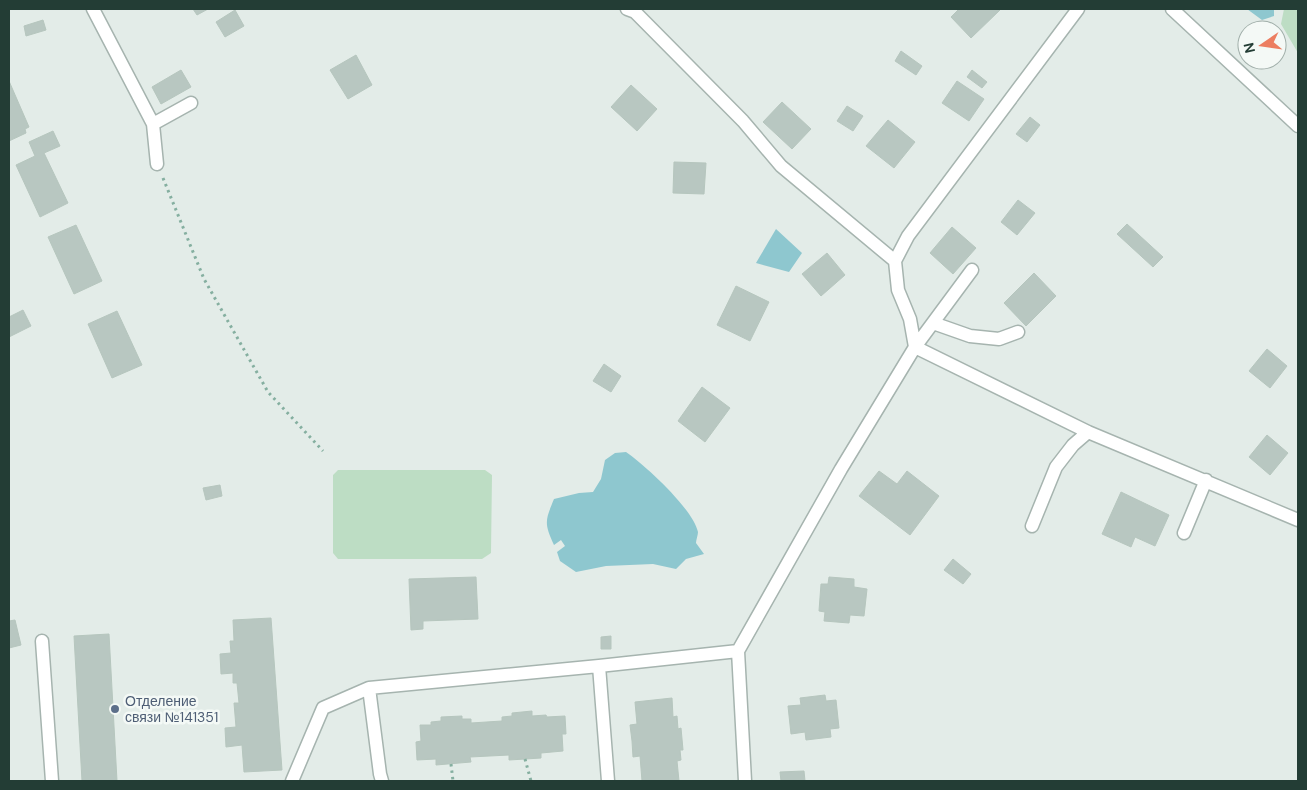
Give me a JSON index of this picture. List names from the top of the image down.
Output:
{
  "places": ["Отделение связи №141351"],
  "north": "left"
}
